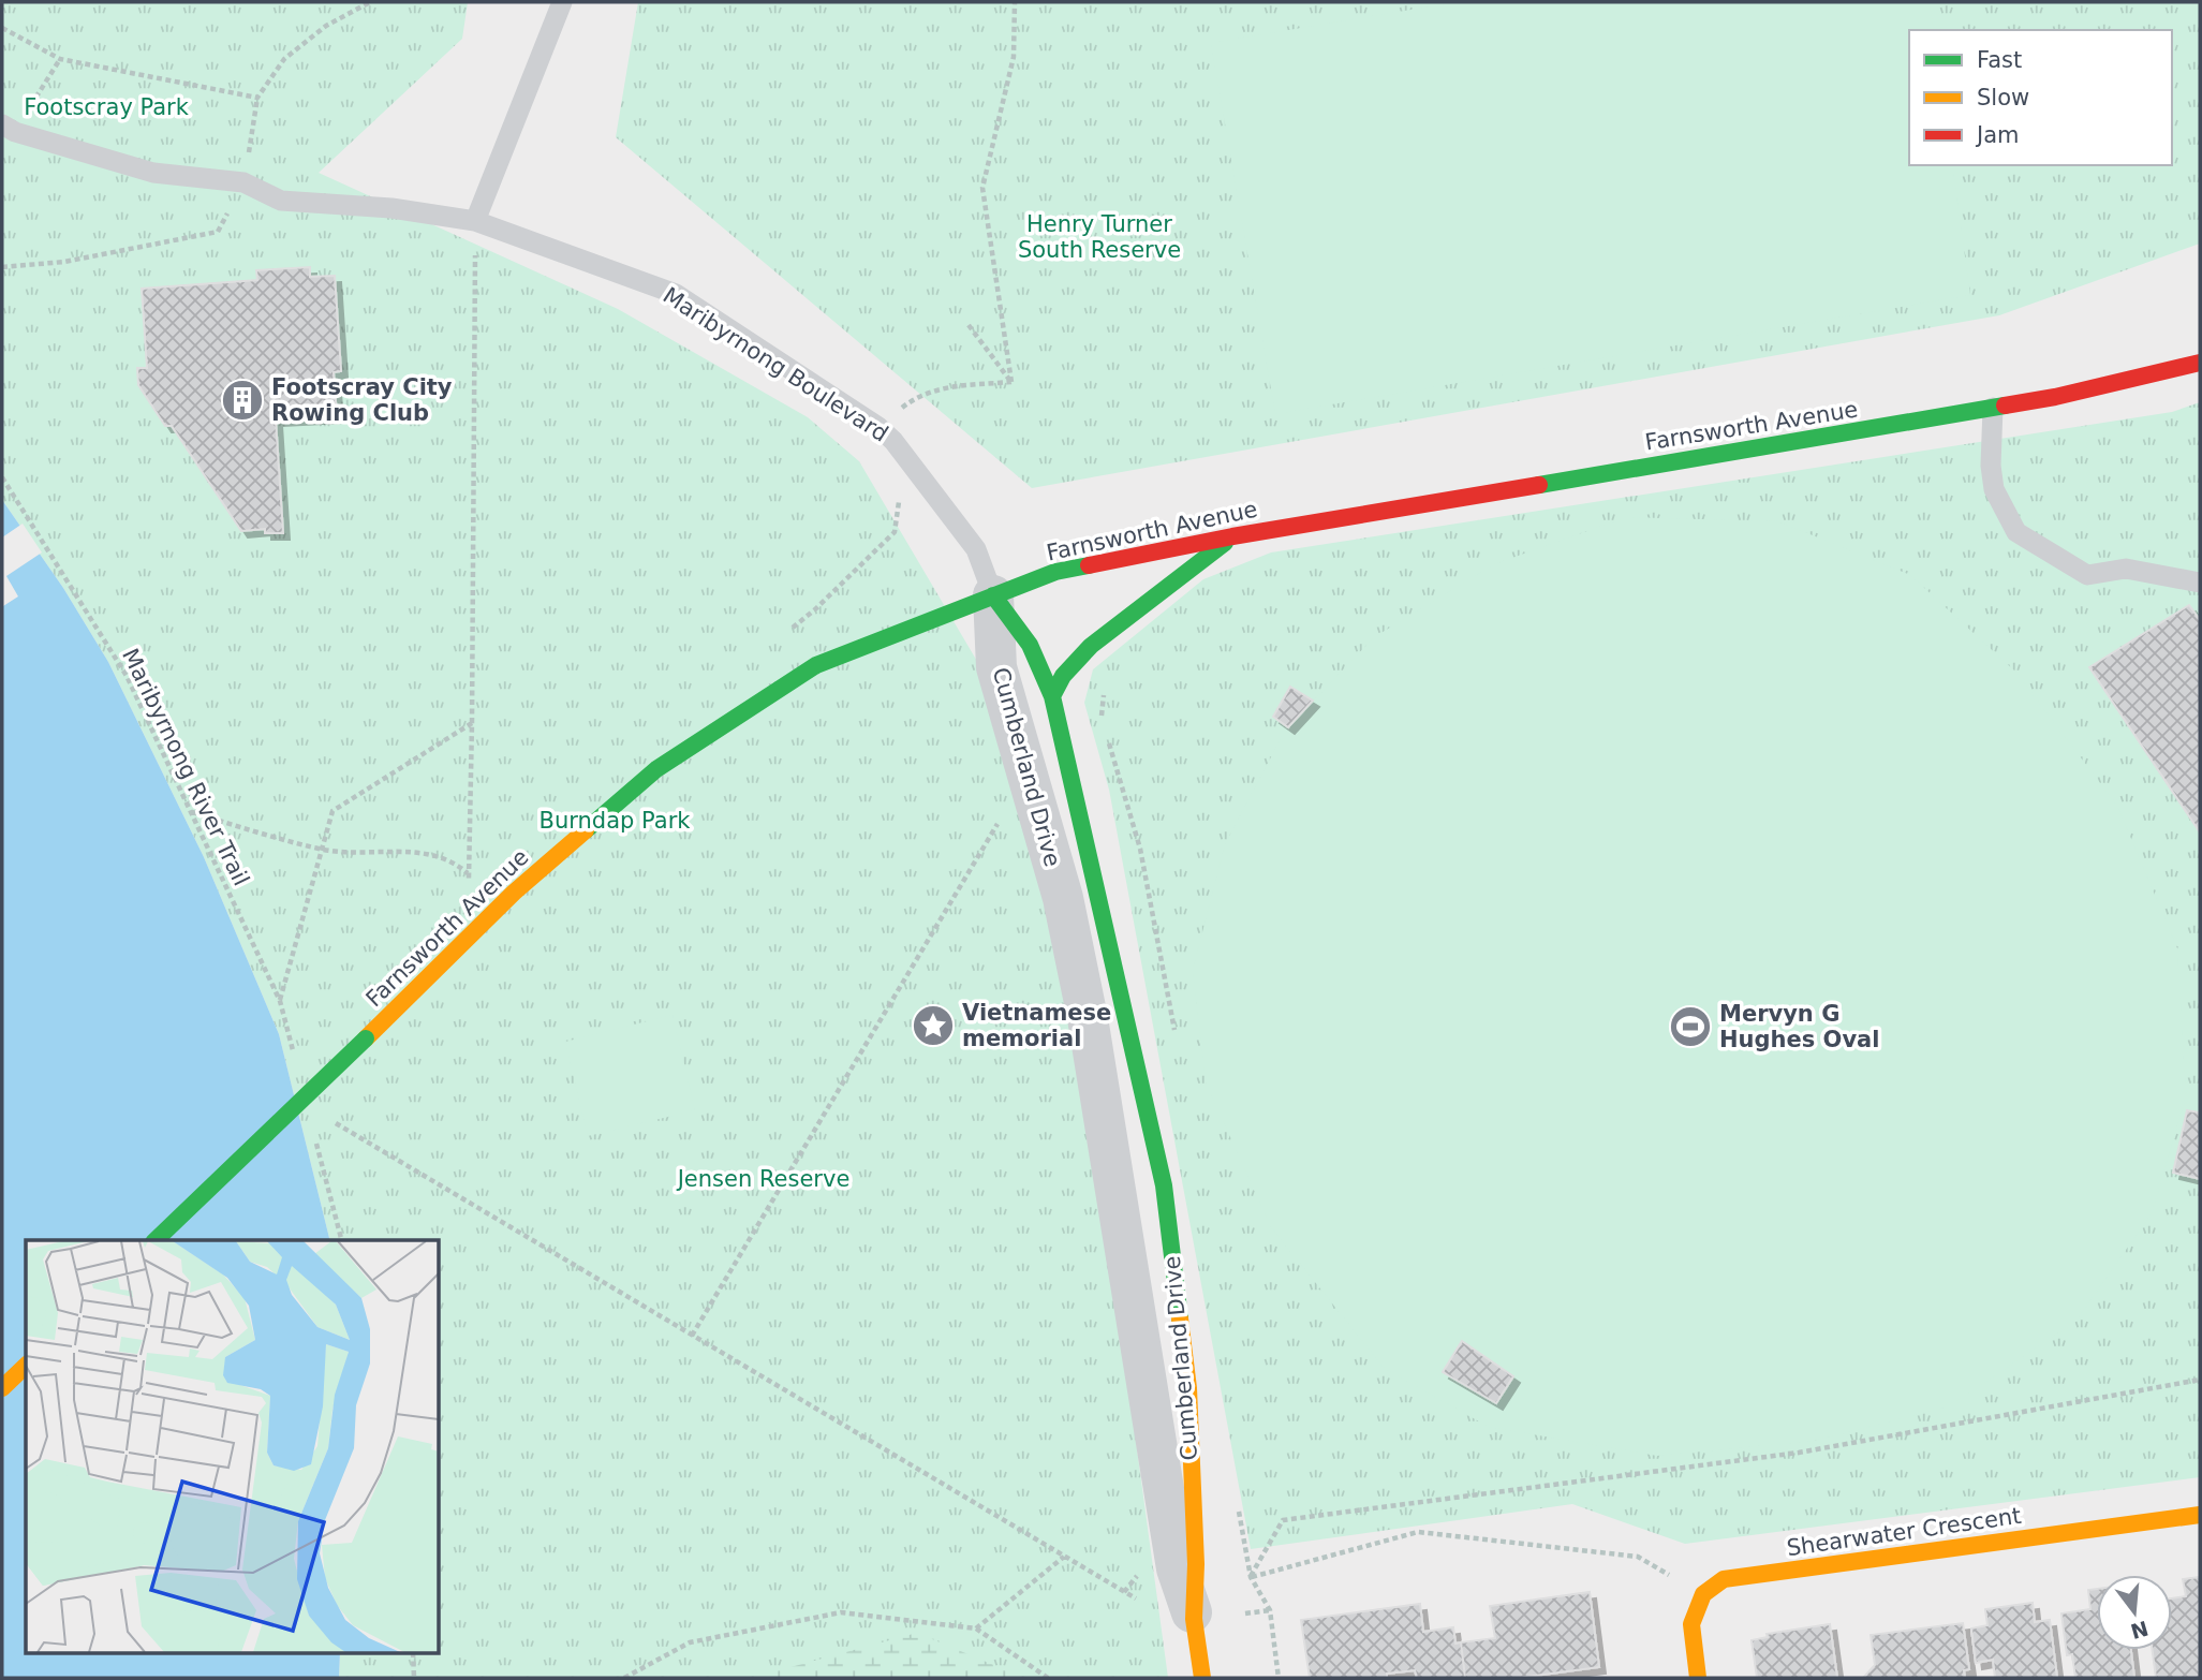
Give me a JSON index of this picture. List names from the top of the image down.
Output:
{
  "streets": {
    "main road": ["Farnsworth Avenue", "Cumberland Drive", "Shearwater Crescent"],
    "lane": ["Maribyrnong Boulevard"],
    "path": ["Maribyrnong River Trail"]
  },
  "crossings": [
    ["Maribyrnong Boulevard", "Farnsworth Avenue"],
    ["Maribyrnong Boulevard", "Cumberland Drive"],
    ["Farnsworth Avenue", "Cumberland Drive"]
  ],
  "parks": [
    "Footscray Park",
    "Henry Turner South Reserve",
    "Burndap Park",
    "Jensen Reserve"
  ],
  "places": {
    "building": ["Footscray City Rowing Club"],
    "place": ["Vietnamese memorial"],
    "sports": ["Mervyn G Hughes Oval"]
  },
  "legend": ["Fast", "Slow", "Jam"],
  "north": "bottom"
}
